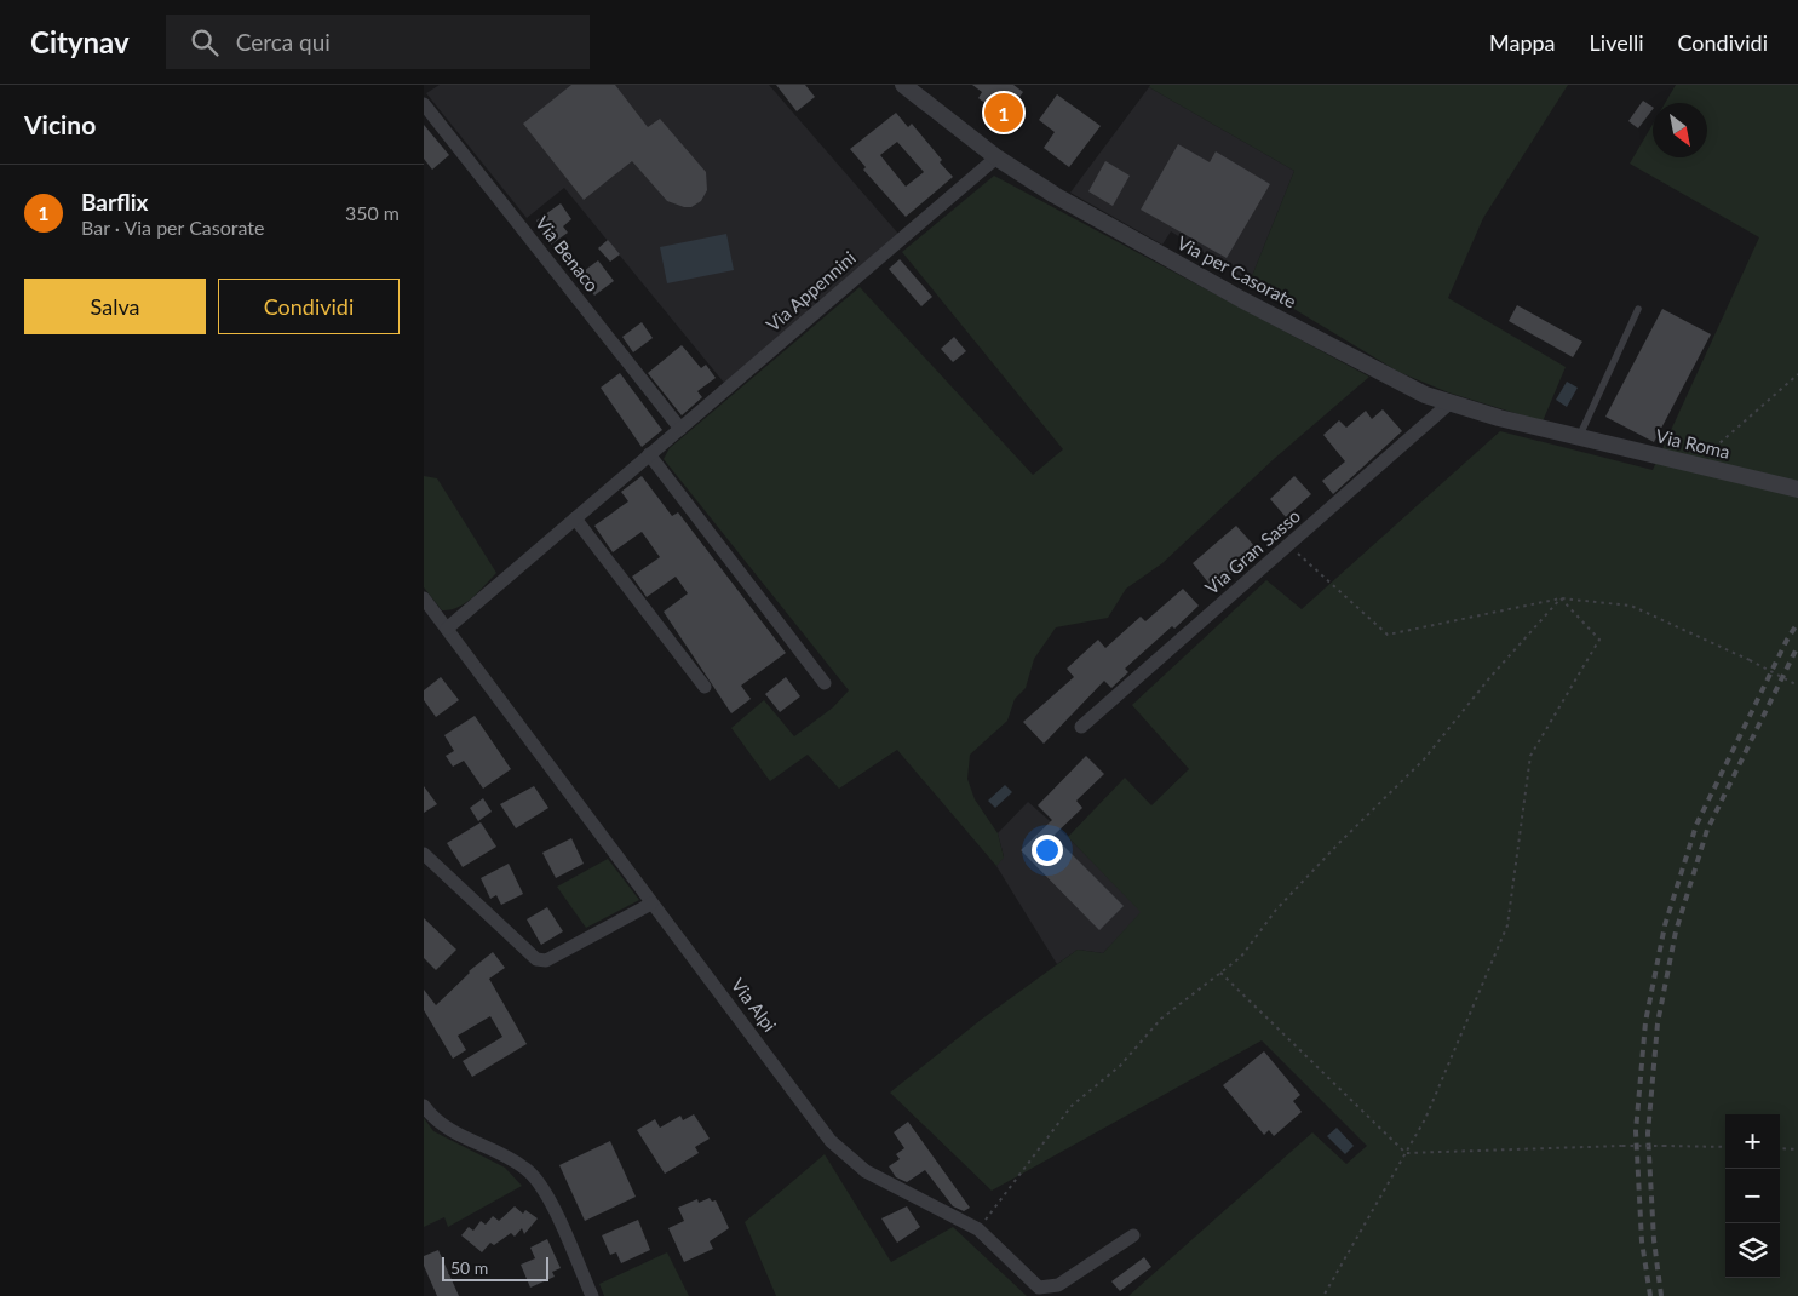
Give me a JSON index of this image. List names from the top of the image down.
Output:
{
  "streets": {
    "street": [
      "Via Benaco",
      "Via per Casorate",
      "Via Appennini",
      "Via Roma",
      "Via Gran Sasso",
      "Via Alpi"
    ]
  },
  "crossings": [
    ["Via Benaco", "Via Appennini"],
    ["Via per Casorate", "Via Appennini"],
    ["Via per Casorate", "Via Roma"],
    ["Via per Casorate", "Via Gran Sasso"],
    ["Via Appennini", "Via Alpi"]
  ],
  "scale_bar": "50 m",
  "north": "bottom right",
  "page": {
    "header": "Citynav",
    "search": "Cerca qui",
    "nav": ["Mappa", "Livelli", "Condividi"],
    "heading": "Vicino",
    "pins": "1",
    "list": [
      {
        "mark": "1",
        "name": "Barflix",
        "note": "Bar · Via per Casorate",
        "value": "350 m"
      }
    ],
    "buttons": ["Salva", "Condividi"],
    "map_buttons": ["+", "−"],
    "scale": "50 m"
  }
}
